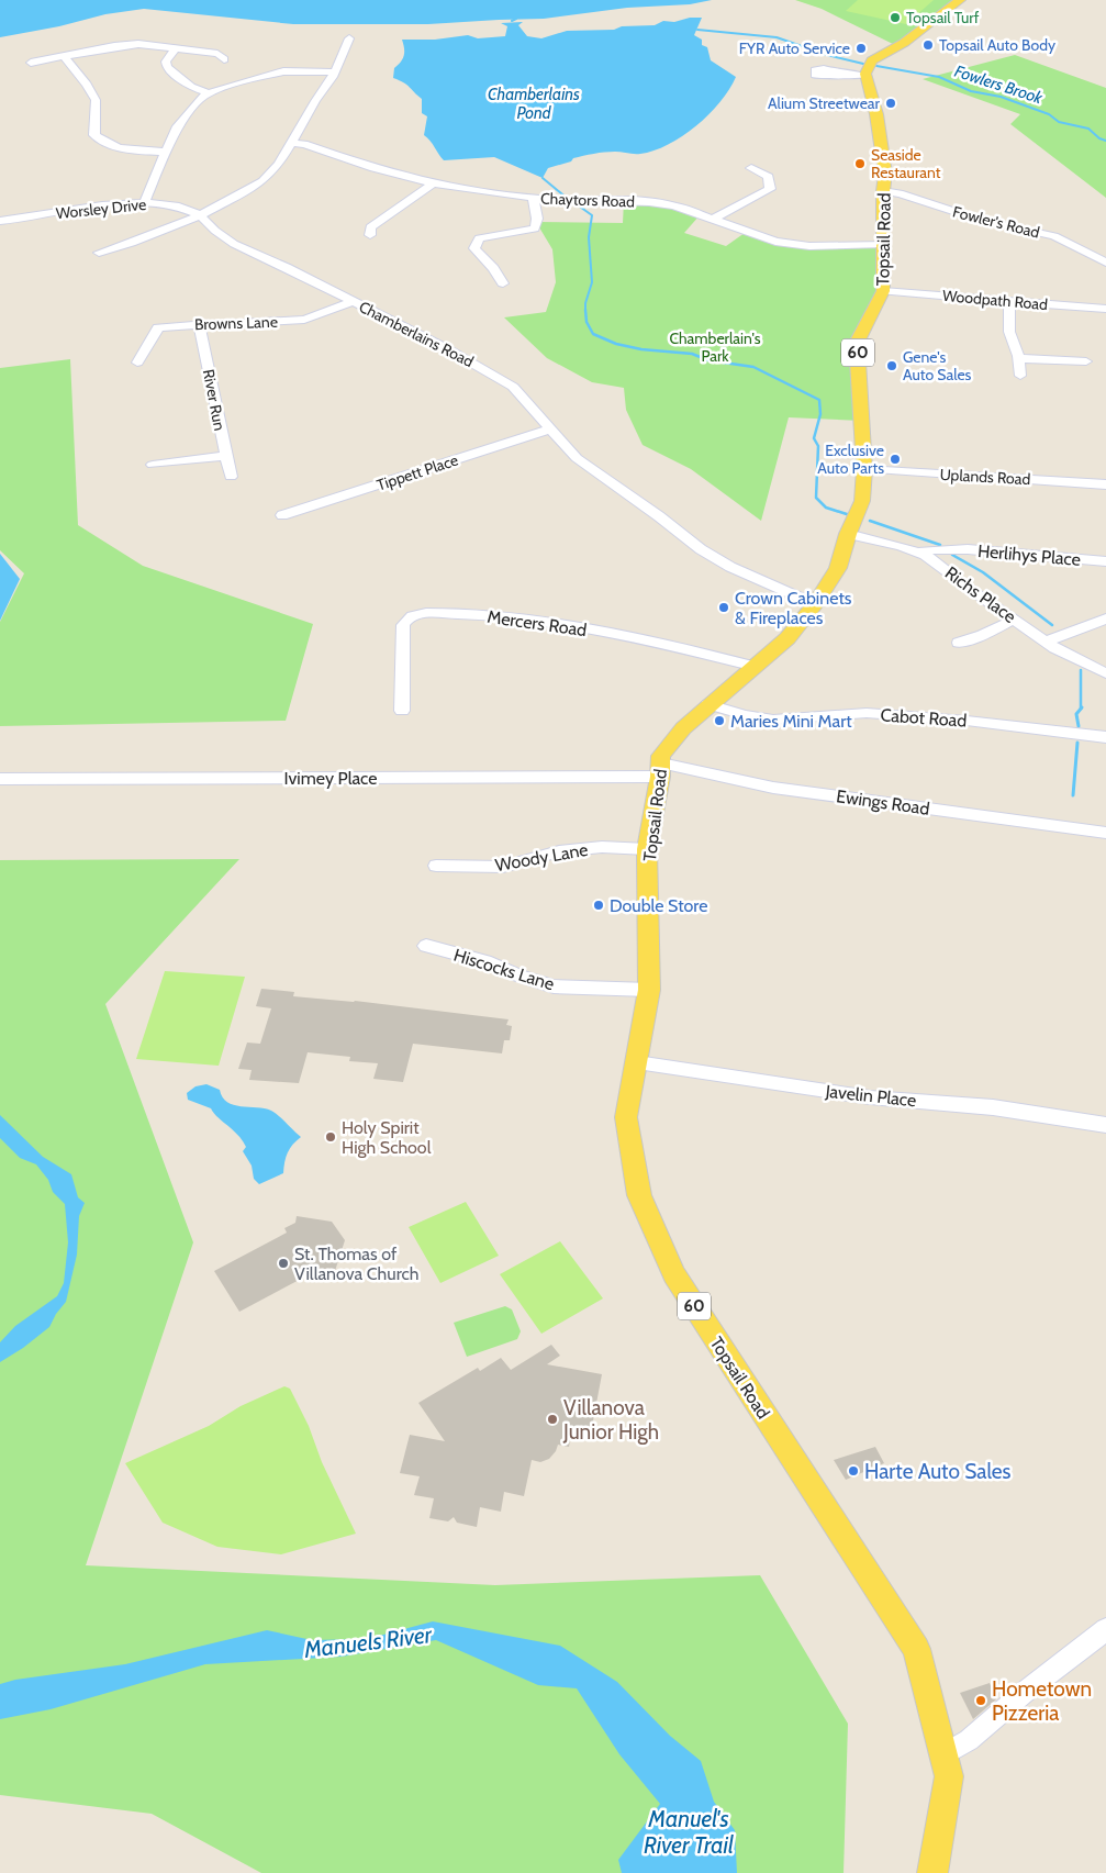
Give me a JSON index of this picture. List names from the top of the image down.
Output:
{
  "streets": {
    "main road": ["Topsail Road", "60"],
    "street": [
      "Chaytors Road",
      "Worsley Drive",
      "Fowler's Road",
      "Woodpath Road",
      "Browns Lane",
      "Chamberlains Road",
      "River Run",
      "Tippett Place",
      "Uplands Road",
      "Herlihys Place",
      "Richs Place",
      "Mercers Road",
      "Cabot Road",
      "Ivimey Place",
      "Ewings Road",
      "Woody Lane",
      "Hiscocks Lane",
      "Javelin Place"
    ]
  },
  "crossings": [
    ["Chaytors Road", "Topsail Road"],
    ["Worsley Drive", "Chamberlains Road"],
    ["Fowler's Road", "Topsail Road"],
    ["Topsail Road", "Woodpath Road"],
    ["Topsail Road", "Chamberlains Road"],
    ["Topsail Road", "Uplands Road"],
    ["Topsail Road", "Richs Place"],
    ["Topsail Road", "Mercers Road"],
    ["Topsail Road", "Cabot Road"],
    ["Topsail Road", "Ivimey Place"],
    ["Topsail Road", "Ewings Road"],
    ["Topsail Road", "Woody Lane"],
    ["Topsail Road", "Hiscocks Lane"],
    ["Topsail Road", "Javelin Place"],
    ["Browns Lane", "Chamberlains Road"],
    ["Browns Lane", "River Run"],
    ["Chamberlains Road", "Tippett Place"],
    ["Herlihys Place", "Richs Place"],
    ["Ivimey Place", "Ewings Road"]
  ],
  "water": [
    "Fowlers Brook",
    "Chamberlains Pond",
    "Manuels River",
    "Manuel's River Trail"
  ],
  "parks": ["Chamberlain's Park"],
  "places": [
    "Topsail Turf",
    "Topsail Auto Body",
    "FYR Auto Service",
    "Alium Streetwear",
    "Seaside Restaurant",
    "Gene's Auto Sales",
    "Exclusive Auto Parts",
    "Crown Cabinets & Fireplaces",
    "Maries Mini Mart",
    "Double Store",
    "Holy Spirit High School",
    "St. Thomas of Villanova Church",
    "Villanova Junior High",
    "Harte Auto Sales",
    "Hometown Pizzeria"
  ]
}
